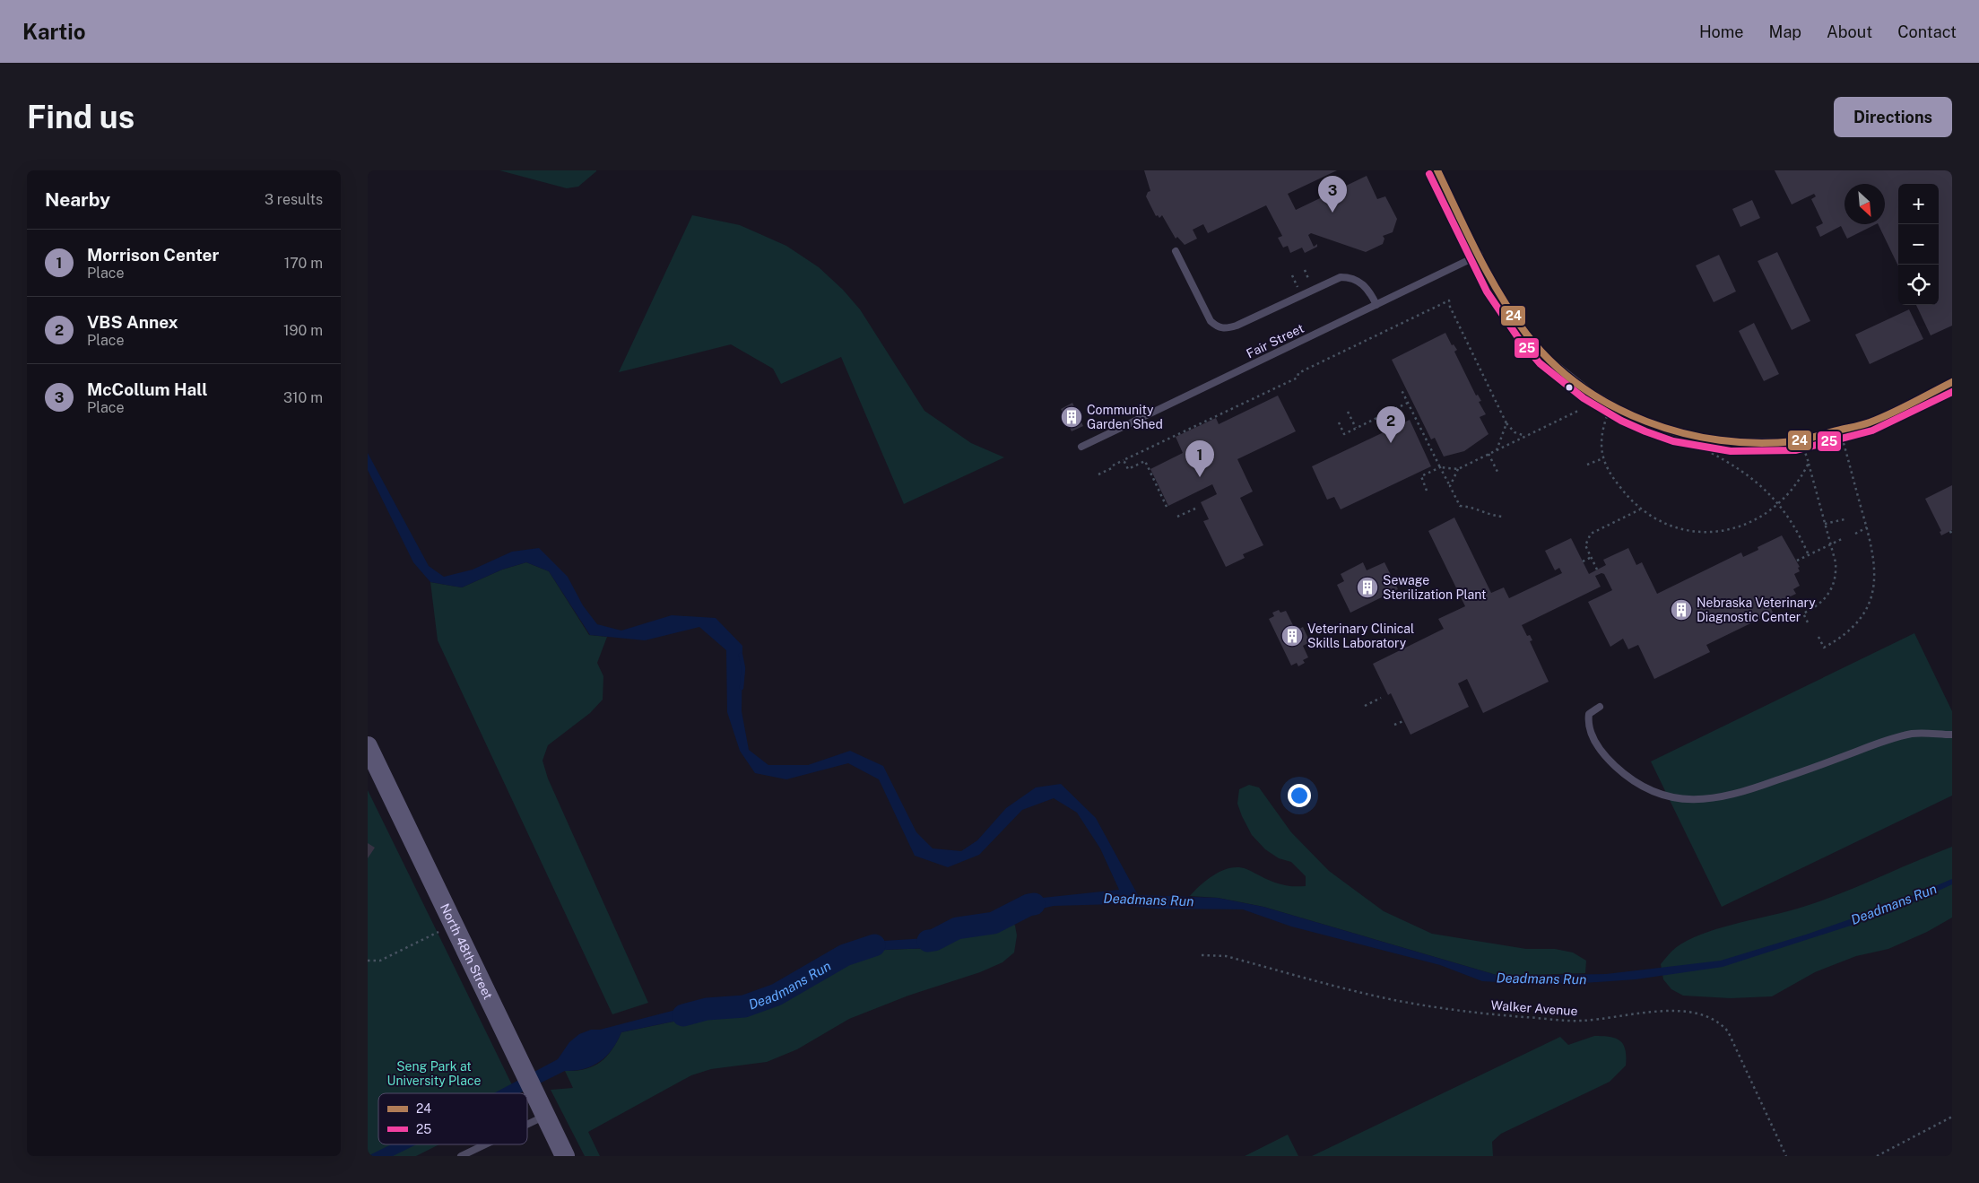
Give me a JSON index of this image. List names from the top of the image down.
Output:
{
  "streets": {
    "main road": ["North 48th Street"],
    "lane": ["Fair Street"],
    "path": ["Walker Avenue"]
  },
  "water": ["Deadmans Run"],
  "parks": ["Seng Park at University Place"],
  "places": {
    "building": [
      "Community Garden Shed",
      "Sewage Sterilization Plant",
      "Nebraska Veterinary Diagnostic Center",
      "Veterinary Clinical Skills Laboratory"
    ]
  },
  "lines": ["transit line 24", "transit line 25"],
  "legend": ["24", "25"],
  "north": "bottom right",
  "page": {
    "header": "Kartio",
    "nav": [
      "Home",
      "Map",
      "About",
      "Contact"
    ],
    "buttons": "Directions",
    "title": "Find us",
    "heading": ["Nearby", "3 results"],
    "pins": ["3", "2", "1"],
    "map_buttons": ["+", "−"],
    "list": [
      {
        "mark": "1",
        "name": "Morrison Center",
        "note": "Place",
        "value": "170 m"
      },
      {
        "mark": "2",
        "name": "VBS Annex",
        "note": "Place",
        "value": "190 m"
      },
      {
        "mark": "3",
        "name": "McCollum Hall",
        "note": "Place",
        "value": "310 m"
      }
    ]
  }
}
